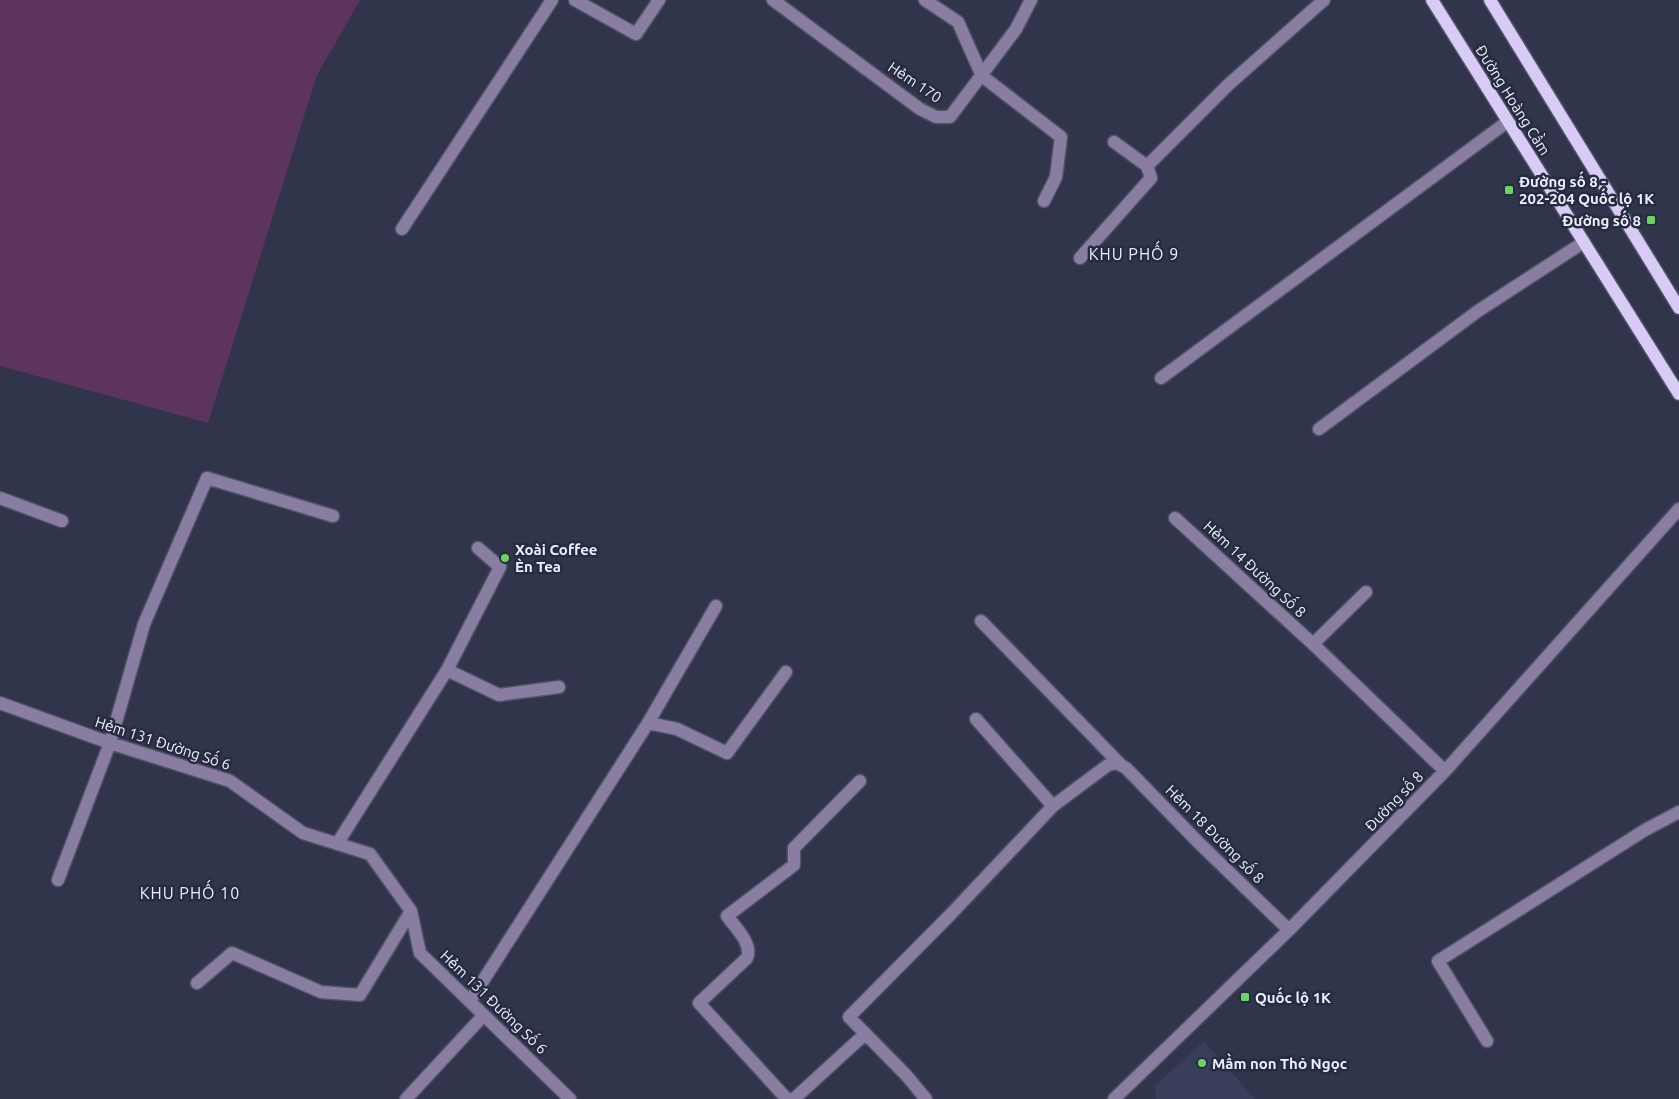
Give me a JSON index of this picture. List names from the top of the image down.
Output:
{
  "streets": {
    "main road": ["Đường Hoàng Cầm"],
    "street": [
      "Hẻm 170",
      "Hẻm 14 Đường Số 8",
      "Hẻm 131 Đường Số 6",
      "Đường số 8",
      "Hẻm 18 Đường số 8"
    ]
  },
  "crossings": [
    ["Hẻm 14 Đường Số 8", "Đường số 8"],
    ["Đường số 8", "Hẻm 18 Đường số 8"]
  ],
  "districts": ["KHU PHỐ 9", "KHU PHỐ 10"],
  "places": {
    "transit": ["Đường số 8 - 202-204 Quốc lộ 1K", "Đường số 8", "Quốc lộ 1K"],
    "other": ["Xoài Coffee Èn Tea", "Mầm non Thỏ Ngọc"]
  }
}
